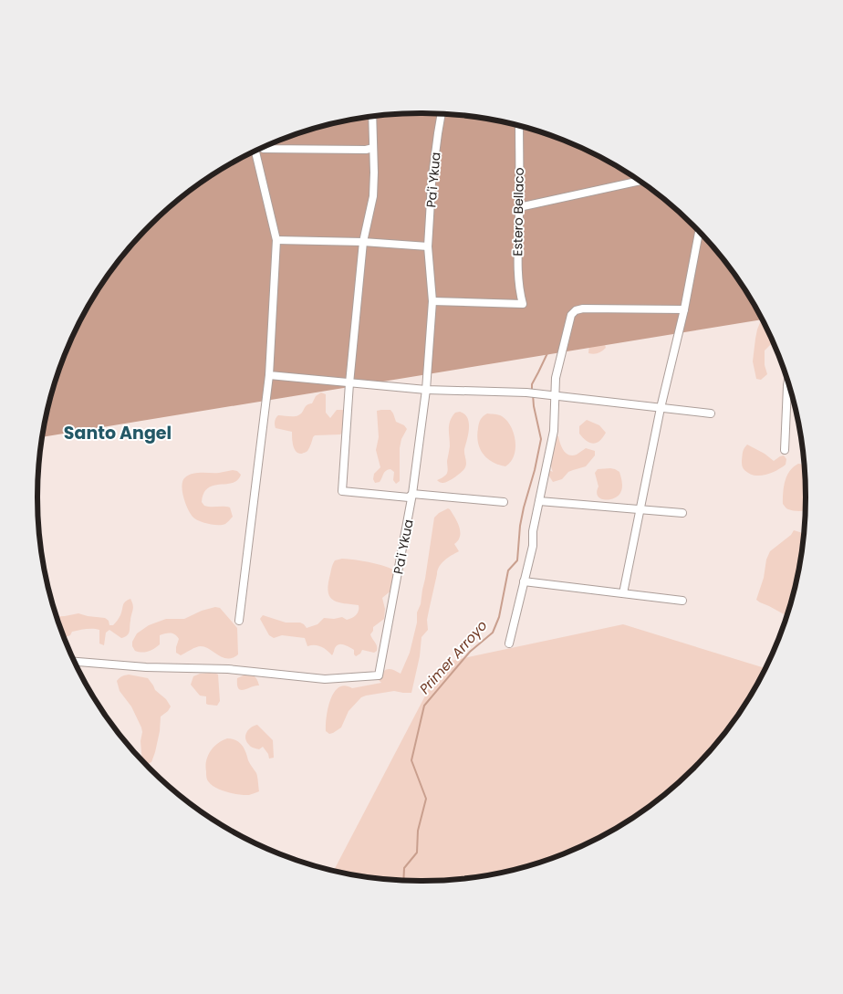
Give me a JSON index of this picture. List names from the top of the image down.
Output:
{
  "streets": {
    "street": ["Pa'i Ykua", "Estero Bellaco"]
  },
  "crossings": [
    ["Pa'i Ykua", "Estero Bellaco"]
  ],
  "districts": ["Santo Angel"],
  "water": ["Primer Arroyo"]
}
